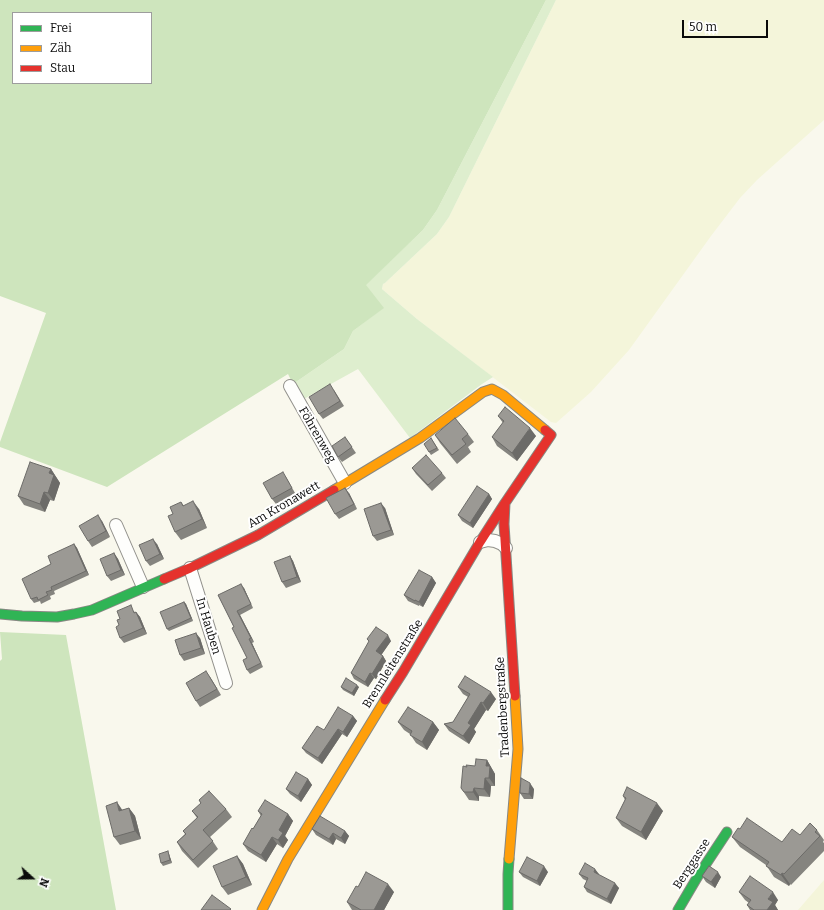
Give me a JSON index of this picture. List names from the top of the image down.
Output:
{
  "streets": {
    "street": [
      "Föhrenweg",
      "Am Kronawett",
      "In Hauben",
      "Brennleitenstraße",
      "Tradenbergstraße",
      "Berggasse"
    ]
  },
  "crossings": [
    ["Föhrenweg", "Am Kronawett"],
    ["Am Kronawett", "In Hauben"],
    ["Am Kronawett", "Brennleitenstraße"],
    ["Brennleitenstraße", "Tradenbergstraße"]
  ],
  "legend": ["Frei", "Zäh", "Stau"],
  "scale_bar": "50 m",
  "north": "right"
}
